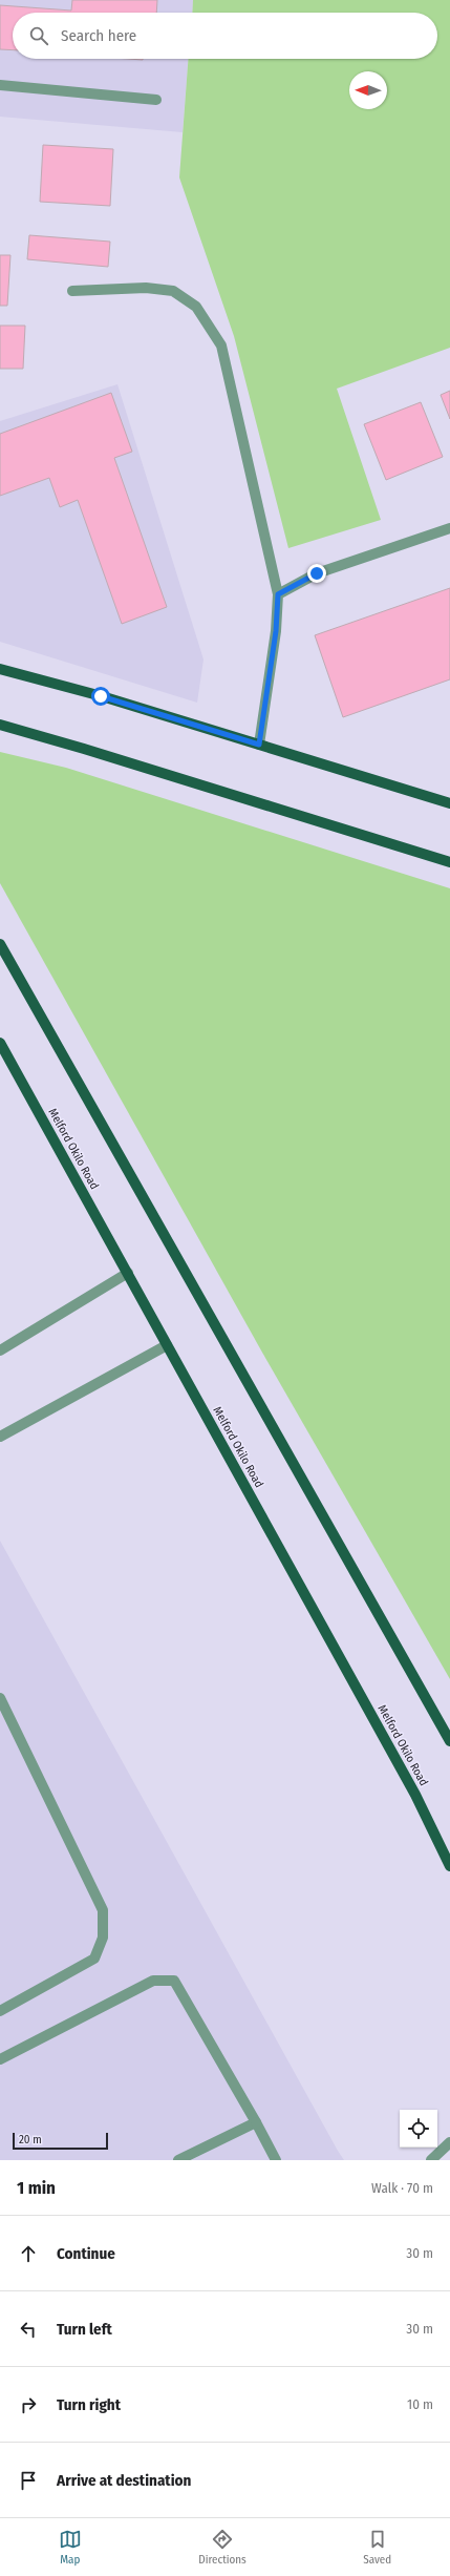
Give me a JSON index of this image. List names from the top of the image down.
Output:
{
  "streets": {
    "main road": ["Melford Okilo Road"]
  },
  "scale_bar": "20 m",
  "north": "left",
  "page": {
    "search": "Search here",
    "scale": "20 m",
    "heading": ["1 min", "Walk · 70 m"],
    "list": [
      ["Continue", "30 m"],
      ["Turn left", "30 m"],
      ["Turn right", "10 m"],
      "Arrive at destination"
    ],
    "nav": ["Map", "Directions", "Saved"]
  }
}
